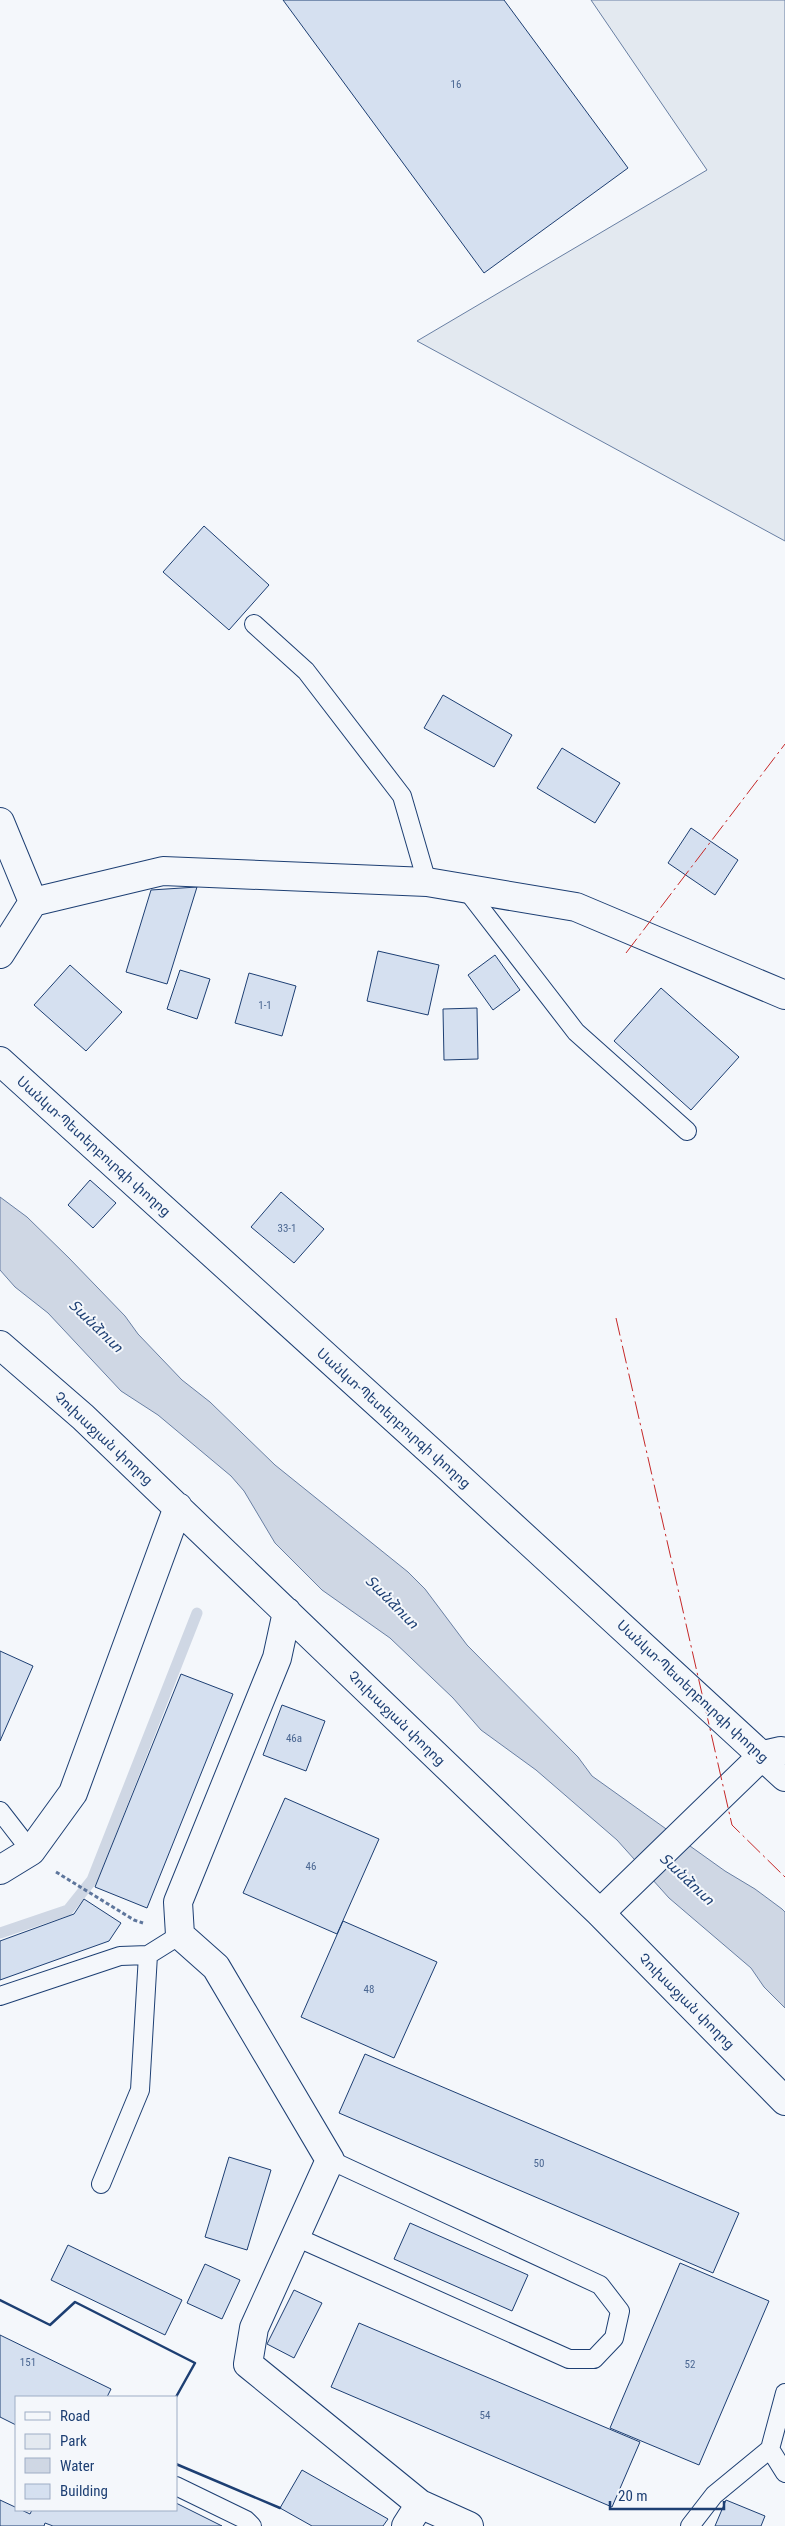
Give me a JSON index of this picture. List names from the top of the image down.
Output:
{
  "streets": {
    "street": ["Սանկտ-Պետերբուրգի փողոց", "Չուխաջյան փողոց"]
  },
  "water": ["Տանձուտ"],
  "house_numbers": [
    "16",
    "1-1",
    "33-1",
    "46a",
    "46",
    "48",
    "50",
    "151",
    "52",
    "54"
  ],
  "legend": [
    "Road",
    "Park",
    "Water",
    "Building"
  ],
  "scale_bar": "20 m"
}
